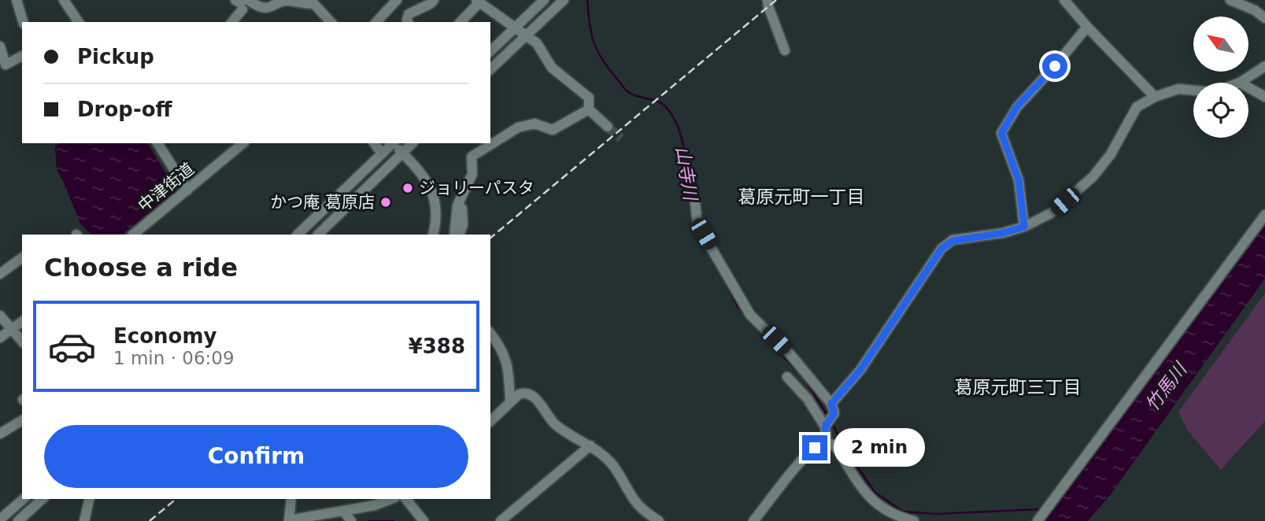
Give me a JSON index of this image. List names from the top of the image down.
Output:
{
  "streets": {
    "street": ["中津街道"]
  },
  "districts": ["葛原元町一丁目", "葛原元町三丁目"],
  "water": ["山寺川", "竹馬川"],
  "places": ["ジョリーパスタ", "かつ庵 葛原店"],
  "north": "top left",
  "page": {
    "banner": ["Pickup", "Drop-off"],
    "heading": "Choose a ride",
    "list": [
      {
        "name": "Economy",
        "note": "1 min · 06:09",
        "value": "¥388"
      }
    ],
    "buttons": "Confirm",
    "bubble": "2 min"
  }
}
